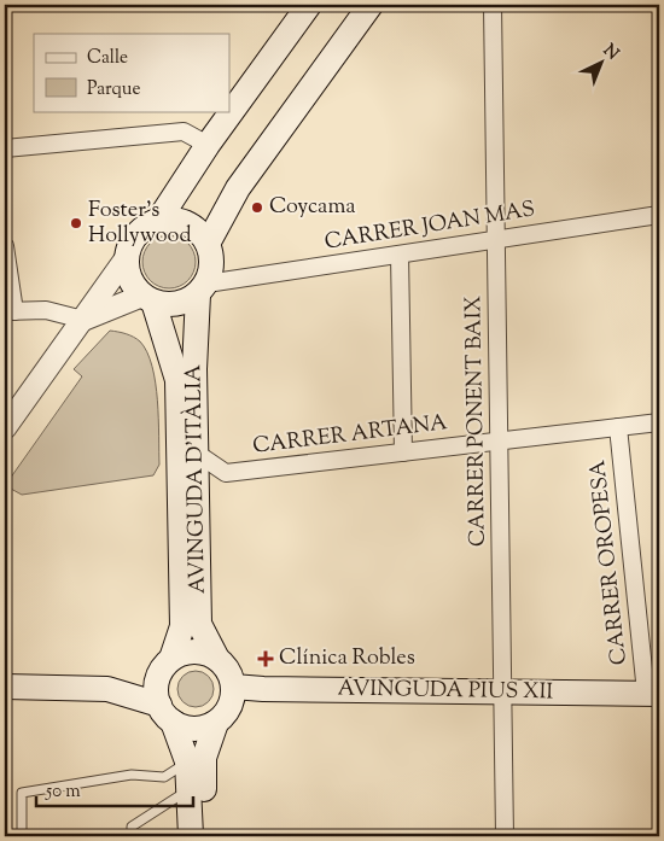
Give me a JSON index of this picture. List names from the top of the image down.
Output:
{
  "streets": {
    "main road": ["AVINGUDA D'ITÀLIA", "AVINGUDA PIUS XII"],
    "street": [
      "CARRER JOAN MAS",
      "CARRER PONENT BAIX",
      "CARRER ARTANA",
      "CARRER OROPESA"
    ]
  },
  "crossings": [
    ["CARRER JOAN MAS", "CARRER PONENT BAIX"],
    ["CARRER JOAN MAS", "AVINGUDA D'ITÀLIA"],
    ["CARRER PONENT BAIX", "CARRER ARTANA"],
    ["CARRER PONENT BAIX", "AVINGUDA PIUS XII"],
    ["CARRER ARTANA", "AVINGUDA D'ITÀLIA"],
    ["CARRER ARTANA", "CARRER OROPESA"],
    ["AVINGUDA D'ITÀLIA", "AVINGUDA PIUS XII"],
    ["CARRER OROPESA", "AVINGUDA PIUS XII"]
  ],
  "places": {
    "other": ["Coycama", "Foster's Hollywood"],
    "health": ["Clínica Robles"]
  },
  "legend": ["Calle", "Parque"],
  "scale_bar": "50 m",
  "north": "top right"
}
